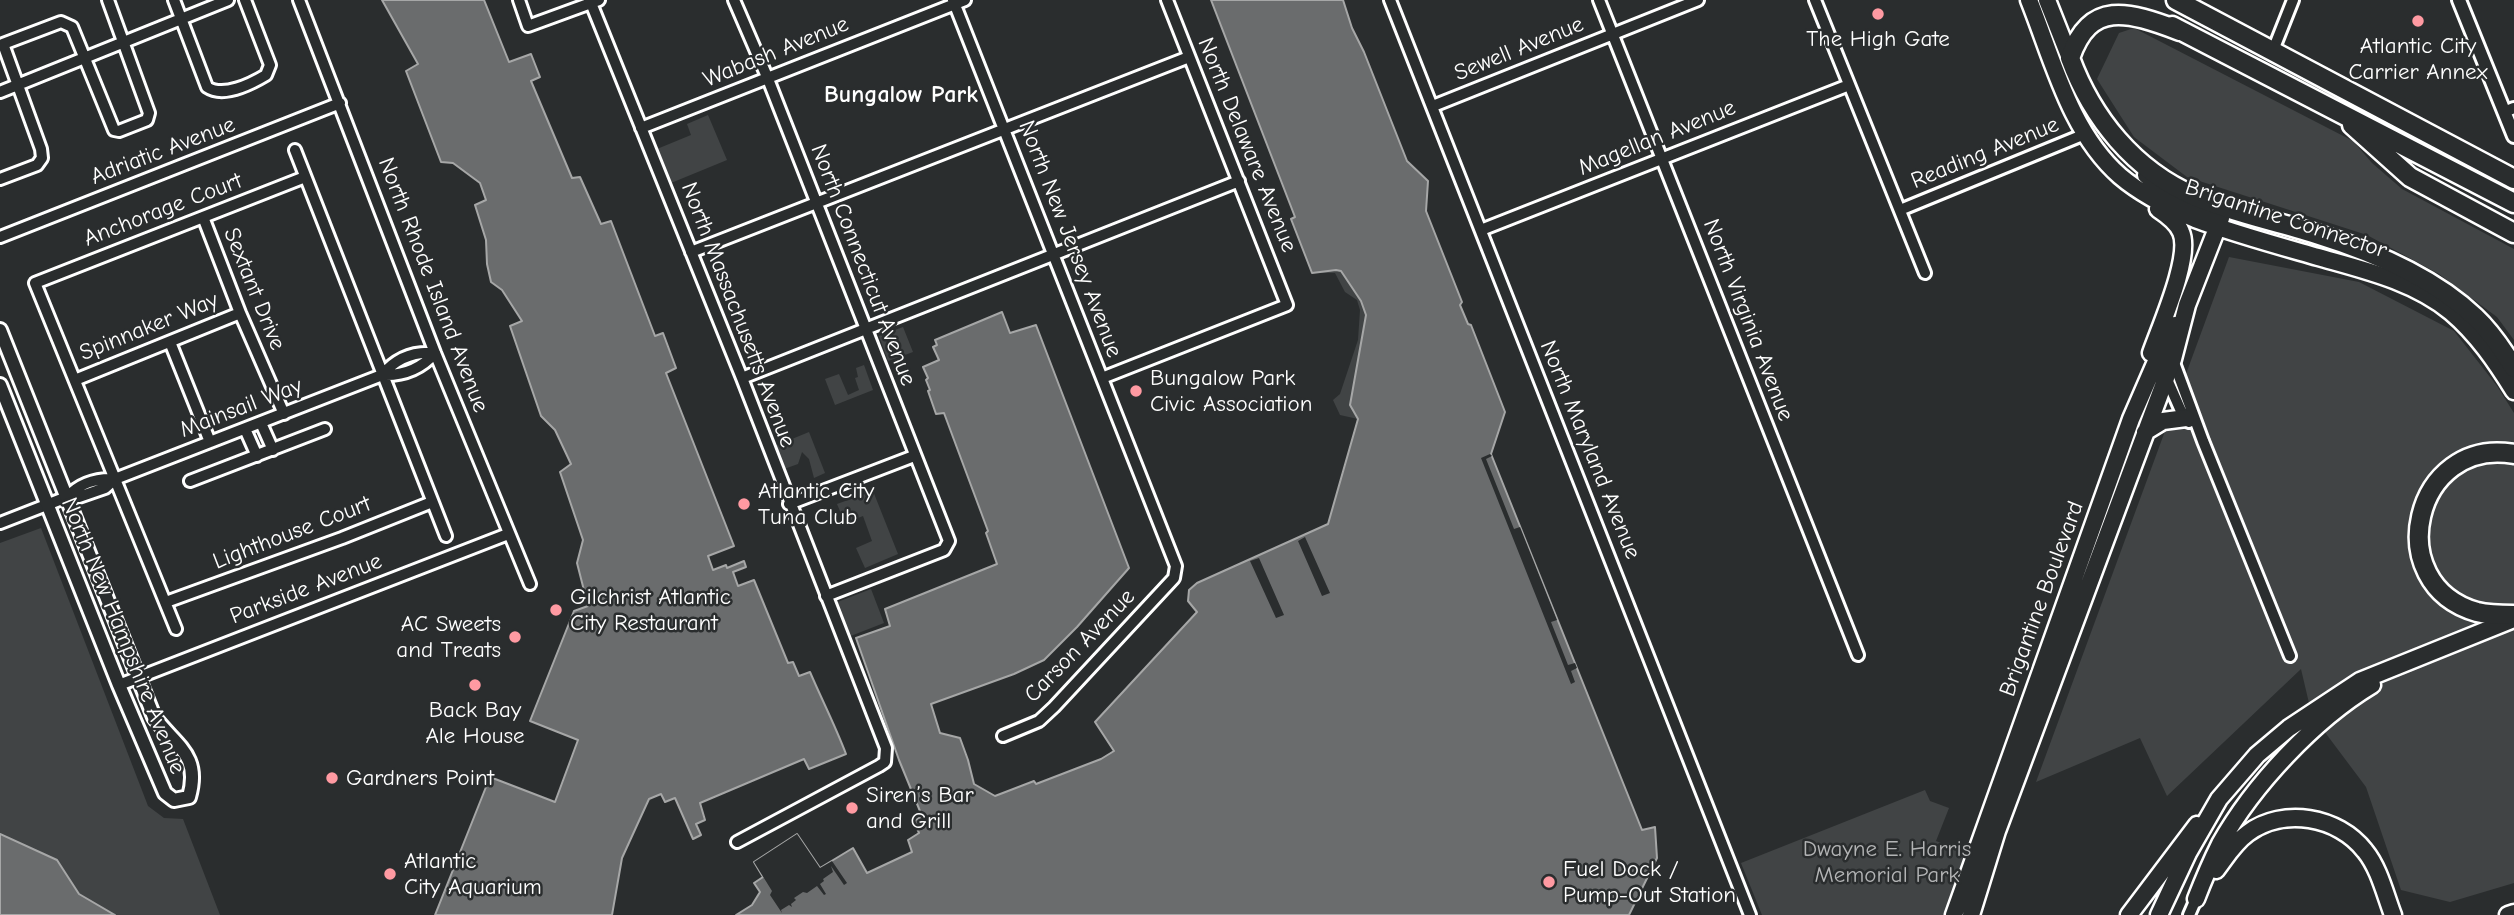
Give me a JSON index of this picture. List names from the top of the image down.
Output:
{
  "streets": {
    "highway": ["Brigantine Connector"],
    "main road": ["Brigantine Boulevard"],
    "street": [
      "Sewell Avenue",
      "Wabash Avenue",
      "Magellan Avenue",
      "North Delaware Avenue",
      "Adriatic Avenue",
      "Reading Avenue",
      "Anchorage Court",
      "North New Jersey Avenue",
      "North Connecticut Avenue",
      "North Rhode Island Avenue",
      "Sextant Drive",
      "North Massachusetts Avenue",
      "North Virginia Avenue",
      "Spinnaker Way",
      "Mainsail Way",
      "North Maryland Avenue",
      "Lighthouse Court",
      "Parkside Avenue",
      "North New Hampshire Avenue",
      "Carson Avenue"
    ]
  },
  "crossings": [
    ["Sewell Avenue", "North Virginia Avenue"],
    ["Sewell Avenue", "North Maryland Avenue"],
    ["Wabash Avenue", "North New Jersey Avenue"],
    ["Wabash Avenue", "North Connecticut Avenue"],
    ["Wabash Avenue", "North Massachusetts Avenue"],
    ["Magellan Avenue", "North Virginia Avenue"],
    ["Magellan Avenue", "North Maryland Avenue"],
    ["North Delaware Avenue", "North New Jersey Avenue"],
    ["Adriatic Avenue", "North Rhode Island Avenue"],
    ["Reading Avenue", "Brigantine Connector"],
    ["Anchorage Court", "Sextant Drive"],
    ["Anchorage Court", "Spinnaker Way"],
    ["Brigantine Connector", "Brigantine Boulevard"],
    ["North New Jersey Avenue", "Carson Avenue"],
    ["North Connecticut Avenue", "North Massachusetts Avenue"],
    ["North Rhode Island Avenue", "Mainsail Way"],
    ["North Rhode Island Avenue", "Parkside Avenue"],
    ["Sextant Drive", "Spinnaker Way"],
    ["Sextant Drive", "Mainsail Way"],
    ["Mainsail Way", "North New Hampshire Avenue"],
    ["Parkside Avenue", "North New Hampshire Avenue"]
  ],
  "districts": ["Bungalow Park"],
  "parks": ["Dwayne E. Harris Memorial Park"],
  "places": [
    "The High Gate",
    "Atlantic City Carrier Annex",
    "Bungalow Park Civic Association",
    "Atlantic City Tuna Club",
    "Gilchrist Atlantic City Restaurant",
    "AC Sweets and Treats",
    "Back Bay Ale House",
    "Gardners Point",
    "Siren’s Bar and Grill",
    "Atlantic City Aquarium",
    "Fuel Dock / Pump-Out Station"
  ]
}
